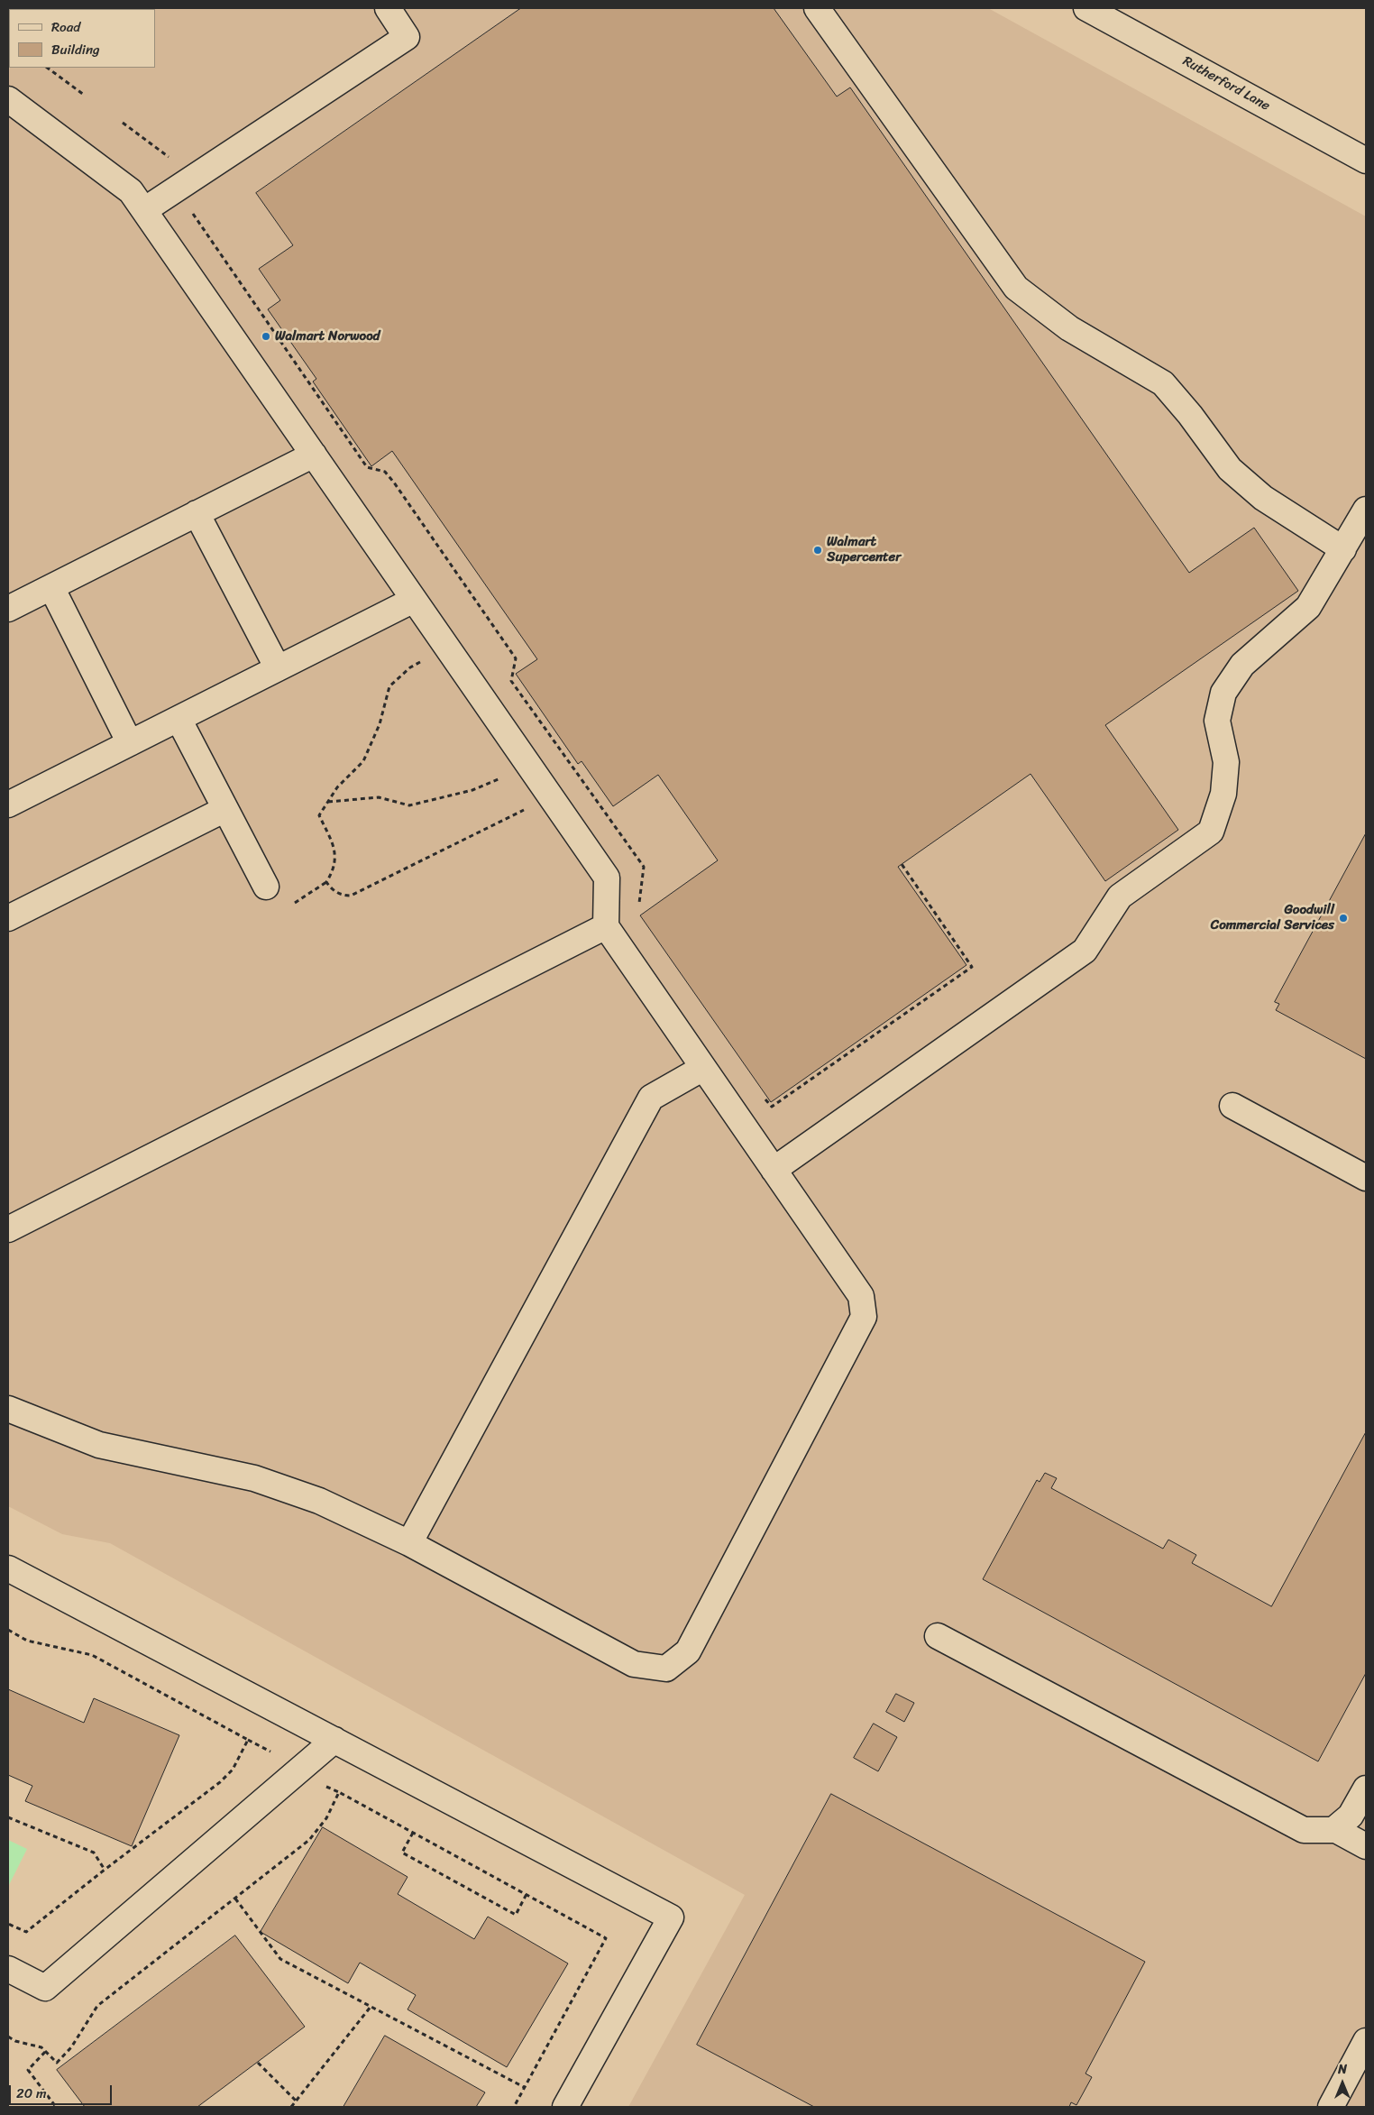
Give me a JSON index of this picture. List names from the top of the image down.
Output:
{
  "streets": {
    "street": ["Rutherford Lane"]
  },
  "places": ["Walmart Norwood", "Walmart Supercenter", "Goodwill Commercial Services"],
  "legend": ["Road", "Building"],
  "scale_bar": "20 m",
  "north": "top"
}
